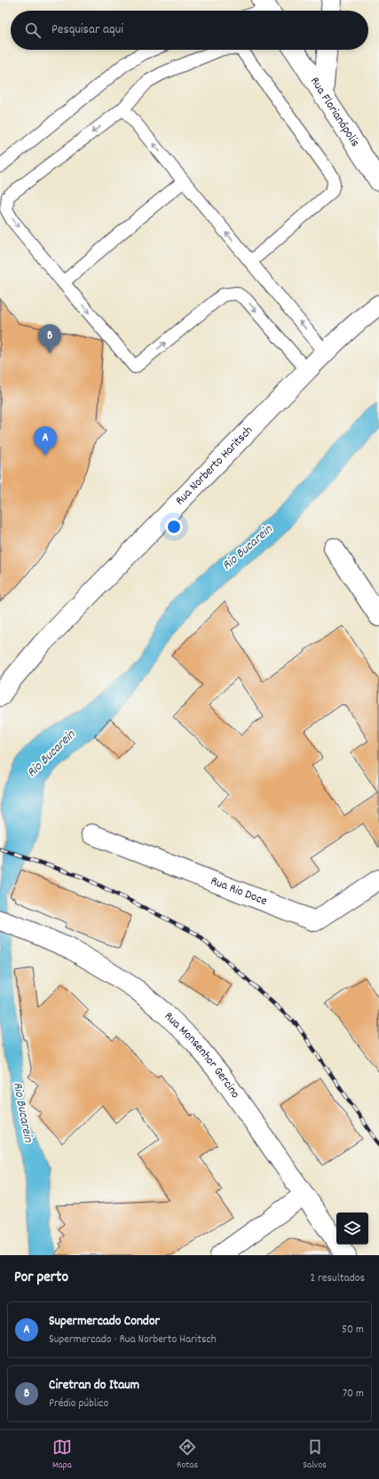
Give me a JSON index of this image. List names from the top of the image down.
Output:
{
  "streets": {
    "street": [
      "Rua Florianópolis",
      "Rua Norberto Haritsch",
      "Rua Rio Doce",
      "Rua Monsenhor Gercino"
    ]
  },
  "water": ["Rio Bucarein"],
  "page": {
    "search": "Pesquisar aqui",
    "pins": ["B", "A"],
    "heading": ["Por perto", "2 resultados"],
    "list": [
      {
        "mark": "A",
        "name": "Supermercado Condor",
        "note": "Supermercado · Rua Norberto Haritsch",
        "value": "50 m"
      },
      {
        "mark": "B",
        "name": "Ciretran do Itaum",
        "note": "Prédio público",
        "value": "70 m"
      }
    ],
    "nav": ["Mapa", "Rotas", "Salvos"]
  }
}
